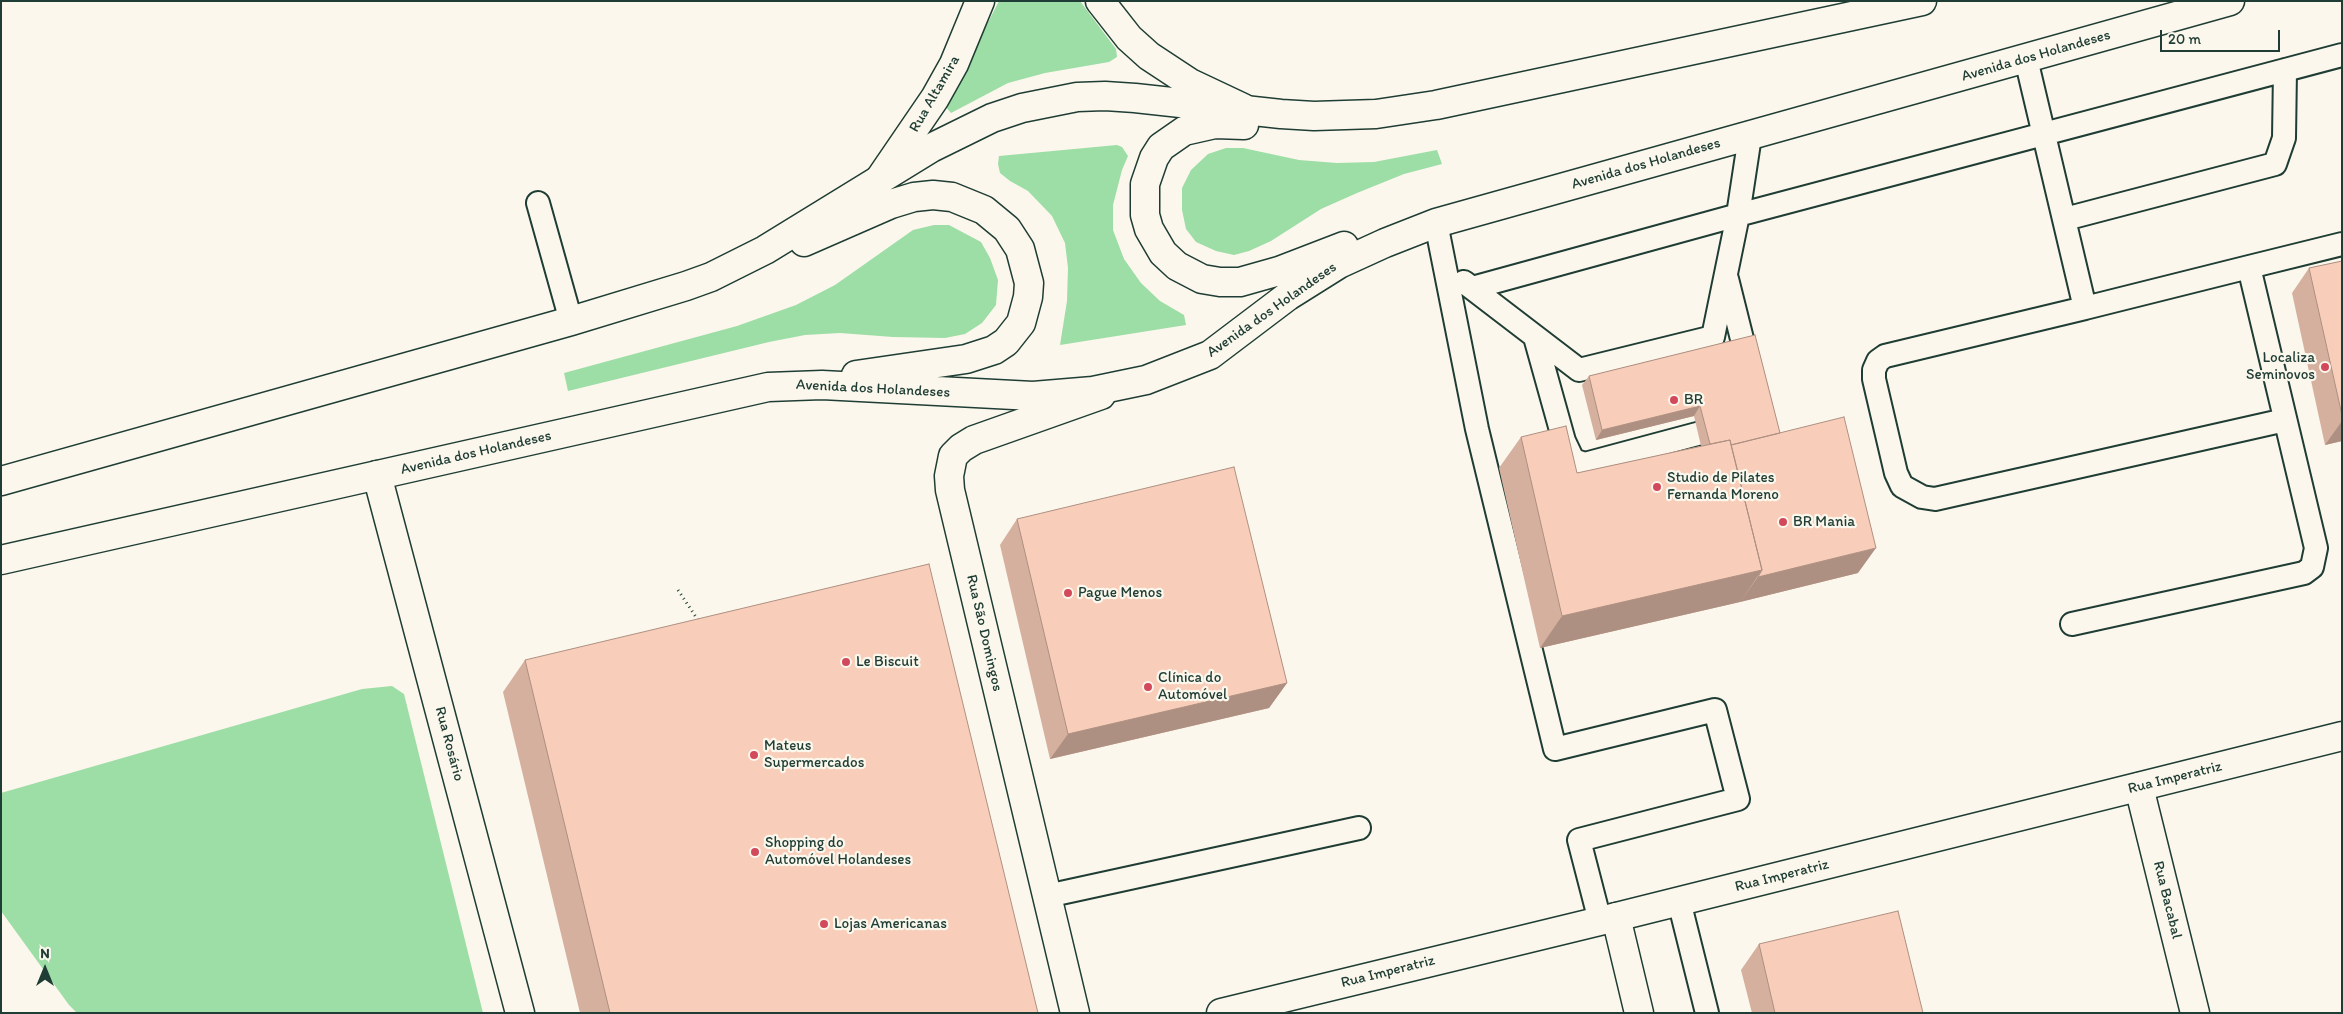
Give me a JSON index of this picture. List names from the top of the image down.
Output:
{
  "streets": {
    "main road": [
      "Avenida dos Holandeses",
      "Rua Altamira",
      "Rua São Domingos",
      "Rua Rosário",
      "Rua Imperatriz",
      "Rua Bacabal"
    ]
  },
  "crossings": [
    ["Avenida dos Holandeses", "Rua São Domingos"],
    ["Avenida dos Holandeses", "Rua Rosário"],
    ["Rua Imperatriz", "Rua Bacabal"]
  ],
  "places": [
    "Localiza Seminovos",
    "BR",
    "Studio de Pilates Fernanda Moreno",
    "BR Mania",
    "Pague Menos",
    "Le Biscuit",
    "Clínica do Automóvel",
    "Mateus Supermercados",
    "Shopping do Automóvel Holandeses",
    "Lojas Americanas"
  ],
  "scale_bar": "20 m",
  "north": "top"
}
